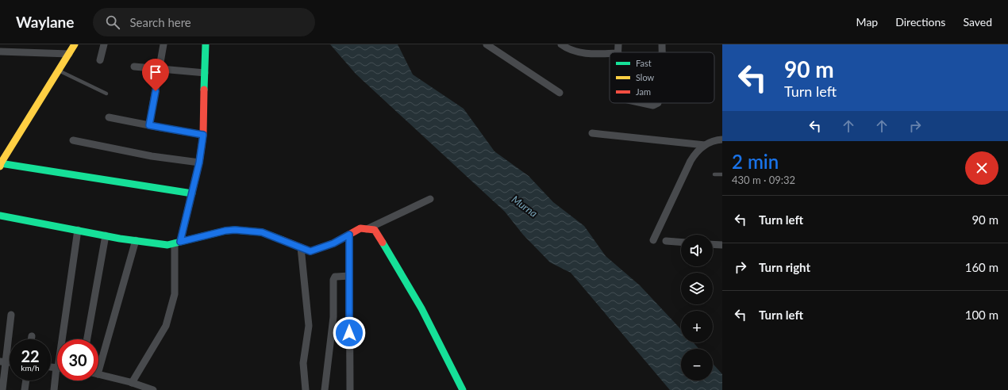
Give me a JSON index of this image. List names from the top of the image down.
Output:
{
  "water": ["Murna"],
  "legend": ["Fast", "Slow", "Jam"],
  "page": {
    "header": "Waylane",
    "search": "Search here",
    "nav": ["Map", "Directions", "Saved"],
    "turn": ["90 m", "Turn left"],
    "heading": ["2 min", "430 m · 09:32"],
    "list": [
      {
        "name": "Turn left",
        "value": "90 m"
      },
      {
        "name": "Turn right",
        "value": "160 m"
      },
      {
        "name": "Turn left",
        "value": "100 m"
      }
    ],
    "map_buttons": ["+", "−"],
    "speed": "22 km/h",
    "limit": "30"
  }
}
